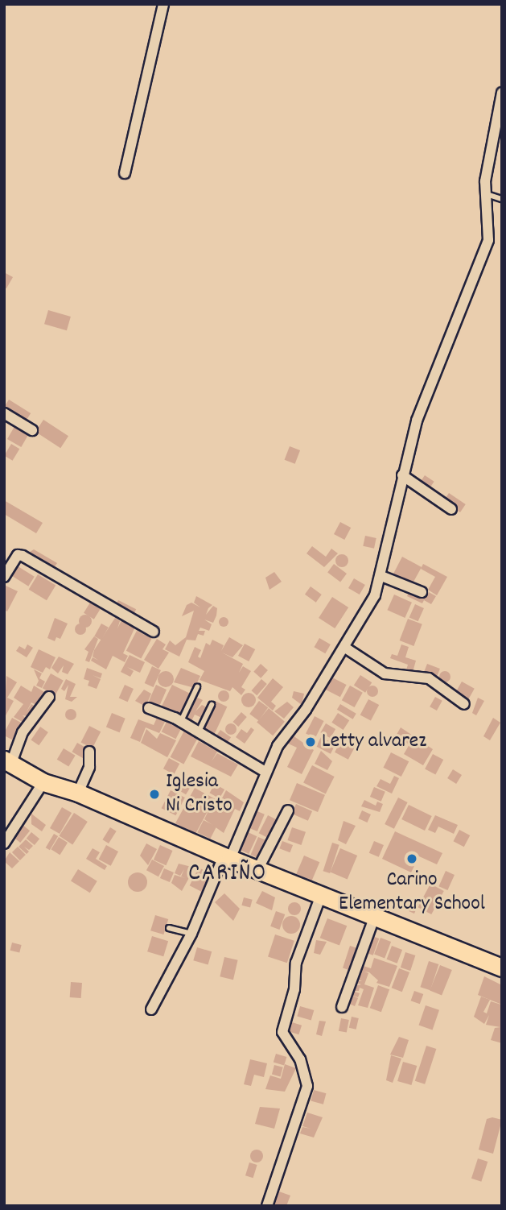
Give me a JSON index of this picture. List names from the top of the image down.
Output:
{
  "districts": ["CARIÑO"],
  "places": ["Letty alvarez", "Iglesia Ni Cristo", "Carino Elementary School"]
}
